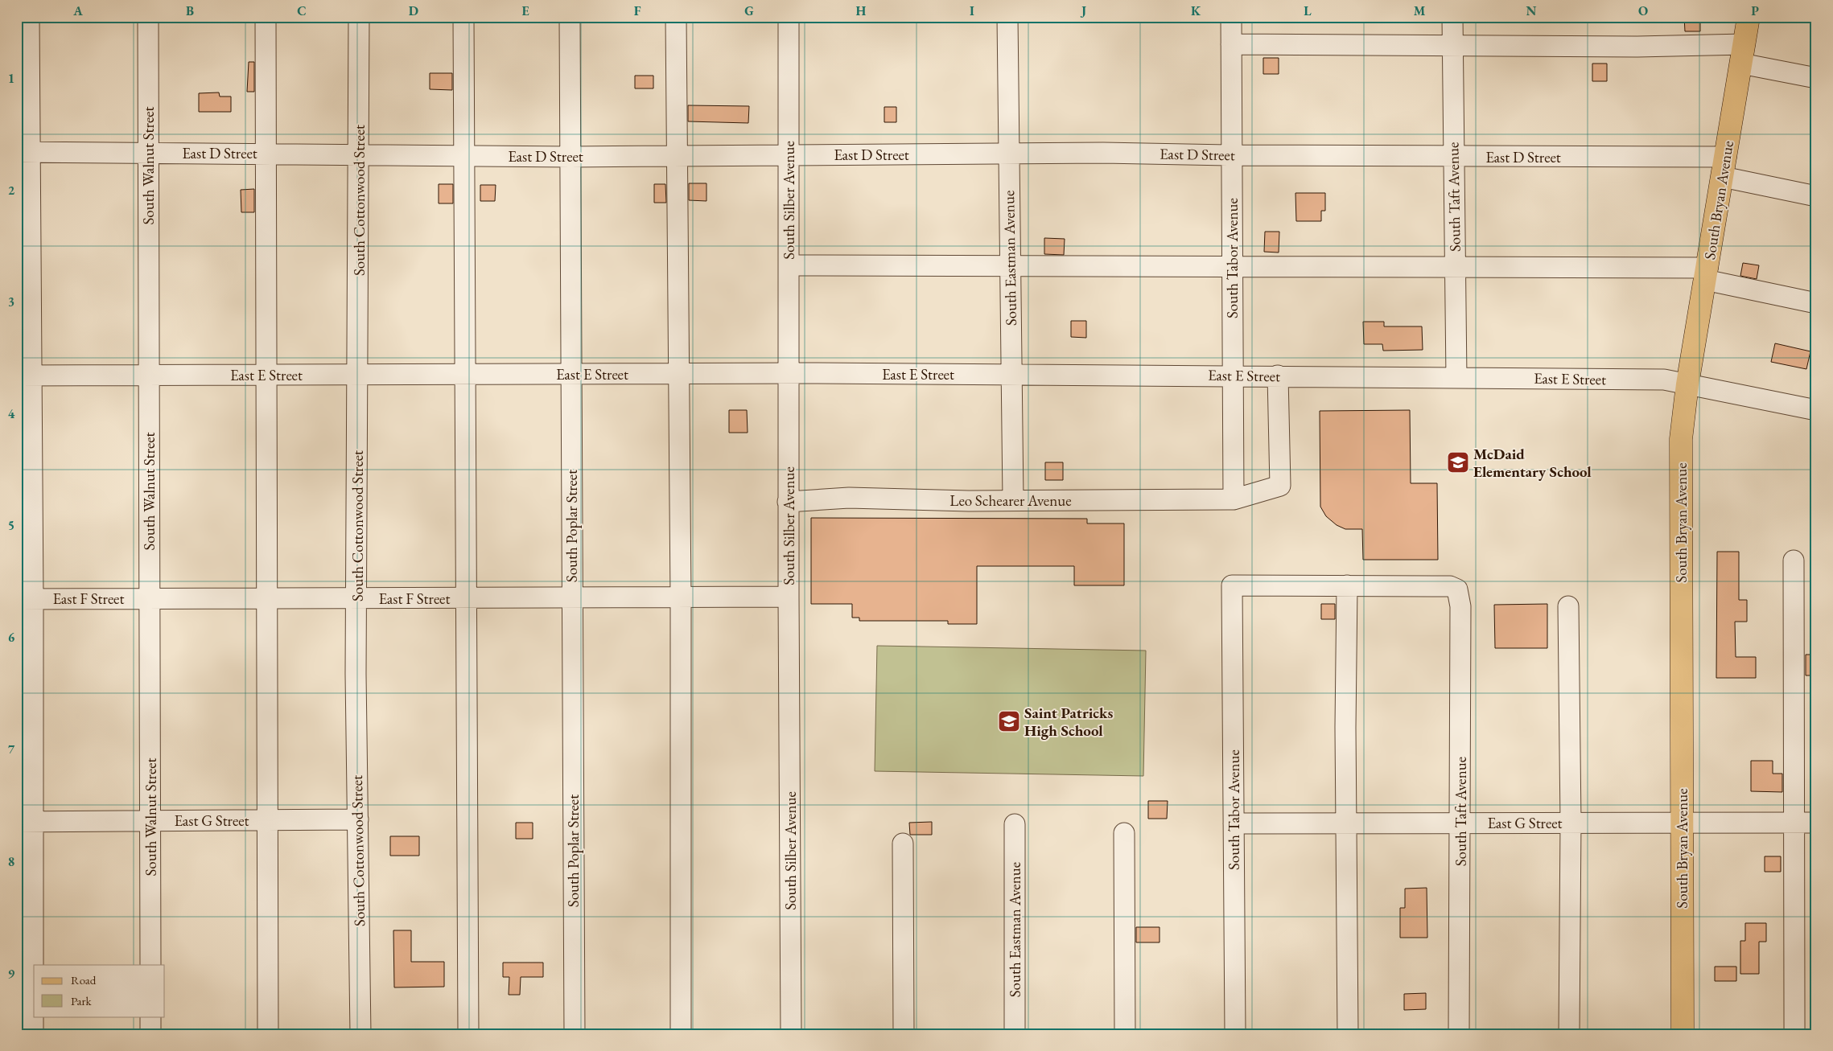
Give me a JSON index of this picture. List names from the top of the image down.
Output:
{
  "streets": {
    "main road": ["South Bryan Avenue"],
    "street": [
      "East D Street",
      "South Walnut Street",
      "South Taft Avenue",
      "South Cottonwood Street",
      "South Silber Avenue",
      "South Eastman Avenue",
      "South Tabor Avenue",
      "East E Street",
      "Leo Schearer Avenue",
      "South Poplar Street",
      "East F Street",
      "East G Street"
    ]
  },
  "crossings": [
    ["East D Street", "South Walnut Street"],
    ["East D Street", "South Taft Avenue"],
    ["East D Street", "South Cottonwood Street"],
    ["East D Street", "South Silber Avenue"],
    ["East D Street", "South Bryan Avenue"],
    ["East D Street", "South Eastman Avenue"],
    ["East D Street", "South Tabor Avenue"],
    ["East D Street", "South Poplar Street"],
    ["South Walnut Street", "East E Street"],
    ["South Walnut Street", "East F Street"],
    ["South Walnut Street", "East G Street"],
    ["South Taft Avenue", "South Tabor Avenue"],
    ["South Taft Avenue", "East E Street"],
    ["South Taft Avenue", "East G Street"],
    ["South Cottonwood Street", "East E Street"],
    ["South Cottonwood Street", "East F Street"],
    ["South Cottonwood Street", "East G Street"],
    ["South Silber Avenue", "East E Street"],
    ["South Silber Avenue", "Leo Schearer Avenue"],
    ["South Silber Avenue", "East F Street"],
    ["South Bryan Avenue", "East E Street"],
    ["South Bryan Avenue", "East G Street"],
    ["South Eastman Avenue", "East E Street"],
    ["South Eastman Avenue", "Leo Schearer Avenue"],
    ["South Tabor Avenue", "East E Street"],
    ["South Tabor Avenue", "Leo Schearer Avenue"],
    ["South Tabor Avenue", "East G Street"],
    ["East E Street", "Leo Schearer Avenue"],
    ["East E Street", "South Poplar Street"],
    ["South Poplar Street", "East F Street"]
  ],
  "places": {
    "school or university": ["McDaid Elementary School", "Saint Patricks High School"]
  },
  "legend": ["Road", "Park"],
  "grid": {
    "columns": [
      "A",
      "B",
      "C",
      "D",
      "E",
      "F",
      "G",
      "H",
      "I",
      "J",
      "K",
      "L",
      "M",
      "N",
      "O",
      "P"
    ],
    "rows": [
      "1",
      "2",
      "3",
      "4",
      "5",
      "6",
      "7",
      "8",
      "9"
    ]
  }
}
